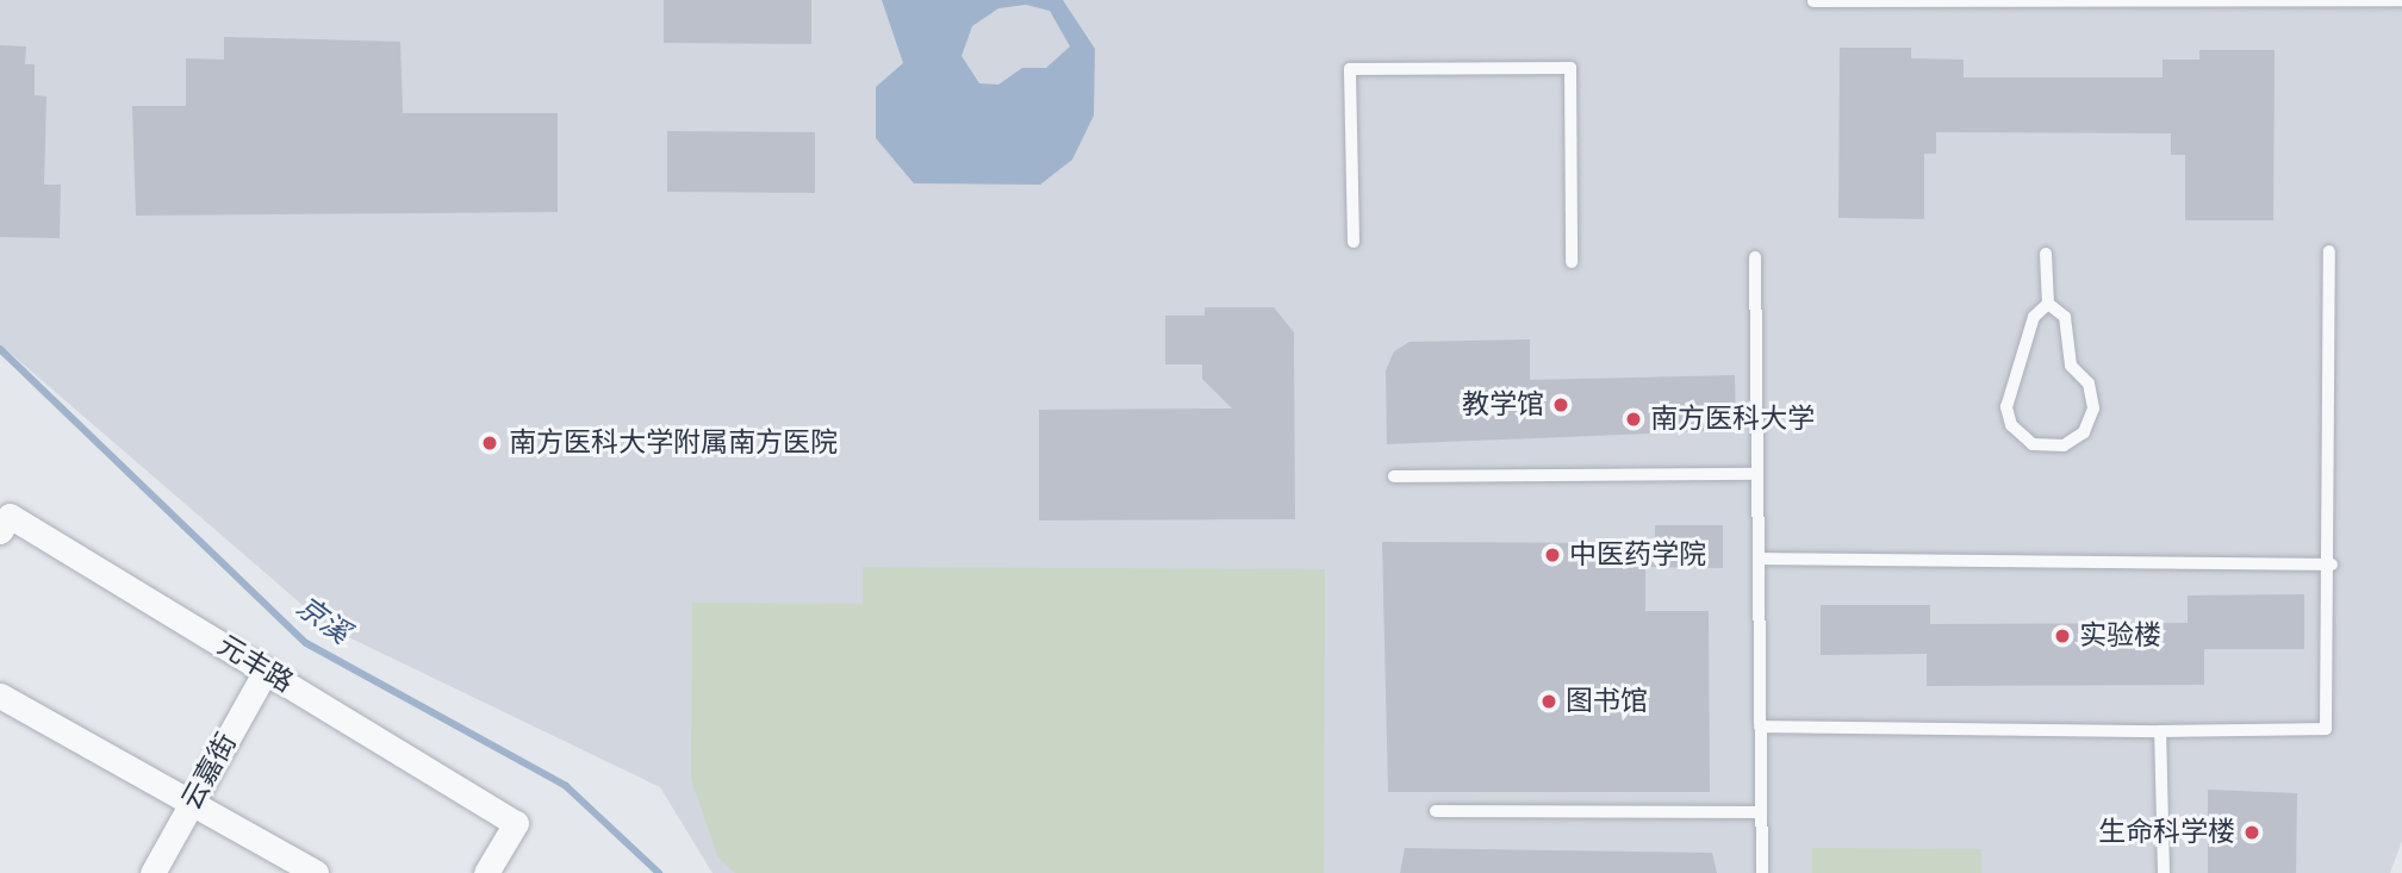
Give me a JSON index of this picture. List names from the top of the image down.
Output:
{
  "streets": {
    "street": ["元丰路", "云嘉街"]
  },
  "crossings": [
    ["元丰路", "云嘉街"]
  ],
  "water": ["京溪"],
  "places": [
    "教学馆",
    "南方医科大学",
    "南方医科大学附属南方医院",
    "中医药学院",
    "实验楼",
    "图书馆",
    "生命科学楼"
  ]
}
